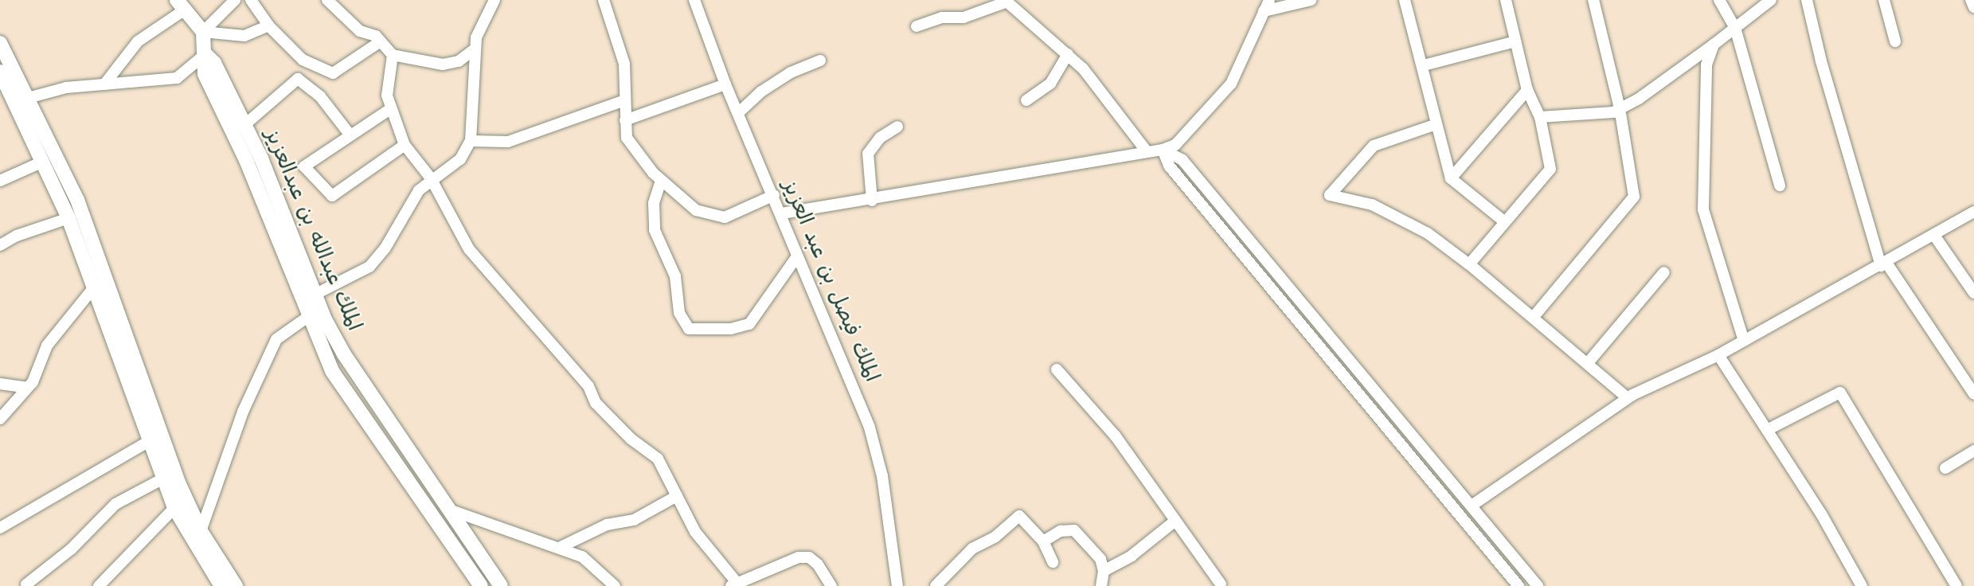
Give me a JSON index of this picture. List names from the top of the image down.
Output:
{
  "streets": {
    "main road": ["الملك عبدالله بن عبدالعزيز"],
    "street": ["الملك فيصل بن عبد العزيز"]
  }
}
